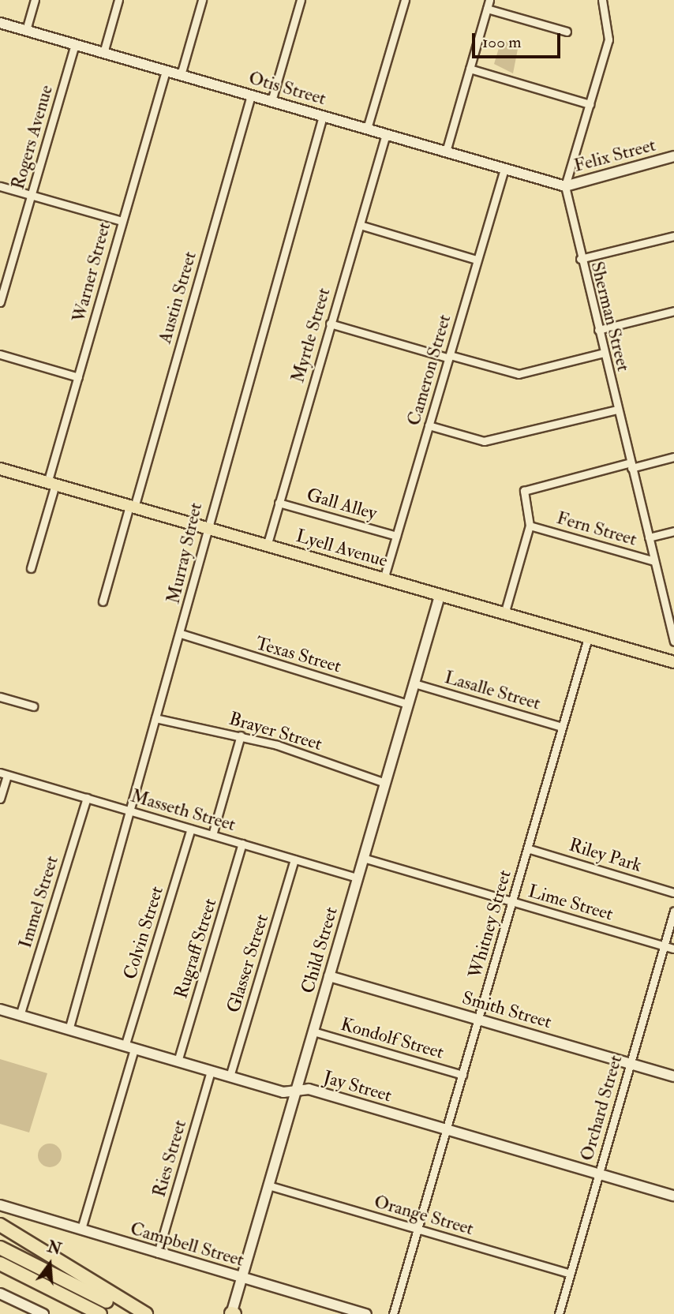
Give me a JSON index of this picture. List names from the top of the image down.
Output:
{
  "streets": {
    "main road": ["Lyell Avenue"],
    "street": [
      "Otis Street",
      "Rogers Avenue",
      "Felix Street",
      "Warner Street",
      "Austin Street",
      "Sherman Street",
      "Myrtle Street",
      "Cameron Street",
      "Gall Alley",
      "Fern Street",
      "Murray Street",
      "Texas Street",
      "Lasalle Street",
      "Brayer Street",
      "Masseth Street",
      "Riley Park",
      "Immel Street",
      "Lime Street",
      "Whitney Street",
      "Colvin Street",
      "Rugraff Street",
      "Child Street",
      "Glasser Street",
      "Smith Street",
      "Kondolf Street",
      "Jay Street",
      "Orchard Street",
      "Ries Street",
      "Orange Street",
      "Campbell Street"
    ]
  },
  "crossings": [
    ["Otis Street", "Rogers Avenue"],
    ["Otis Street", "Felix Street"],
    ["Otis Street", "Warner Street"],
    ["Otis Street", "Austin Street"],
    ["Otis Street", "Sherman Street"],
    ["Otis Street", "Myrtle Street"],
    ["Otis Street", "Cameron Street"],
    ["Otis Street", "Murray Street"],
    ["Felix Street", "Sherman Street"],
    ["Warner Street", "Lyell Avenue"],
    ["Austin Street", "Lyell Avenue"],
    ["Sherman Street", "Fern Street"],
    ["Myrtle Street", "Gall Alley"],
    ["Myrtle Street", "Lyell Avenue"],
    ["Cameron Street", "Gall Alley"],
    ["Cameron Street", "Lyell Avenue"],
    ["Lyell Avenue", "Murray Street"],
    ["Lyell Avenue", "Whitney Street"],
    ["Lyell Avenue", "Child Street"],
    ["Murray Street", "Texas Street"],
    ["Murray Street", "Brayer Street"],
    ["Murray Street", "Masseth Street"],
    ["Murray Street", "Jay Street"],
    ["Texas Street", "Child Street"],
    ["Lasalle Street", "Whitney Street"],
    ["Lasalle Street", "Child Street"],
    ["Brayer Street", "Child Street"],
    ["Masseth Street", "Immel Street"],
    ["Masseth Street", "Colvin Street"],
    ["Masseth Street", "Rugraff Street"],
    ["Masseth Street", "Child Street"],
    ["Masseth Street", "Glasser Street"],
    ["Riley Park", "Whitney Street"],
    ["Immel Street", "Jay Street"],
    ["Lime Street", "Whitney Street"],
    ["Lime Street", "Child Street"],
    ["Lime Street", "Orchard Street"],
    ["Whitney Street", "Smith Street"],
    ["Whitney Street", "Kondolf Street"],
    ["Whitney Street", "Jay Street"],
    ["Whitney Street", "Orange Street"],
    ["Colvin Street", "Jay Street"],
    ["Colvin Street", "Campbell Street"],
    ["Rugraff Street", "Jay Street"],
    ["Child Street", "Smith Street"],
    ["Child Street", "Kondolf Street"],
    ["Child Street", "Jay Street"],
    ["Child Street", "Orange Street"],
    ["Child Street", "Campbell Street"],
    ["Glasser Street", "Jay Street"],
    ["Smith Street", "Orchard Street"],
    ["Jay Street", "Orchard Street"],
    ["Jay Street", "Ries Street"],
    ["Orchard Street", "Orange Street"],
    ["Ries Street", "Campbell Street"]
  ],
  "scale_bar": "100 m",
  "north": "top"
}
